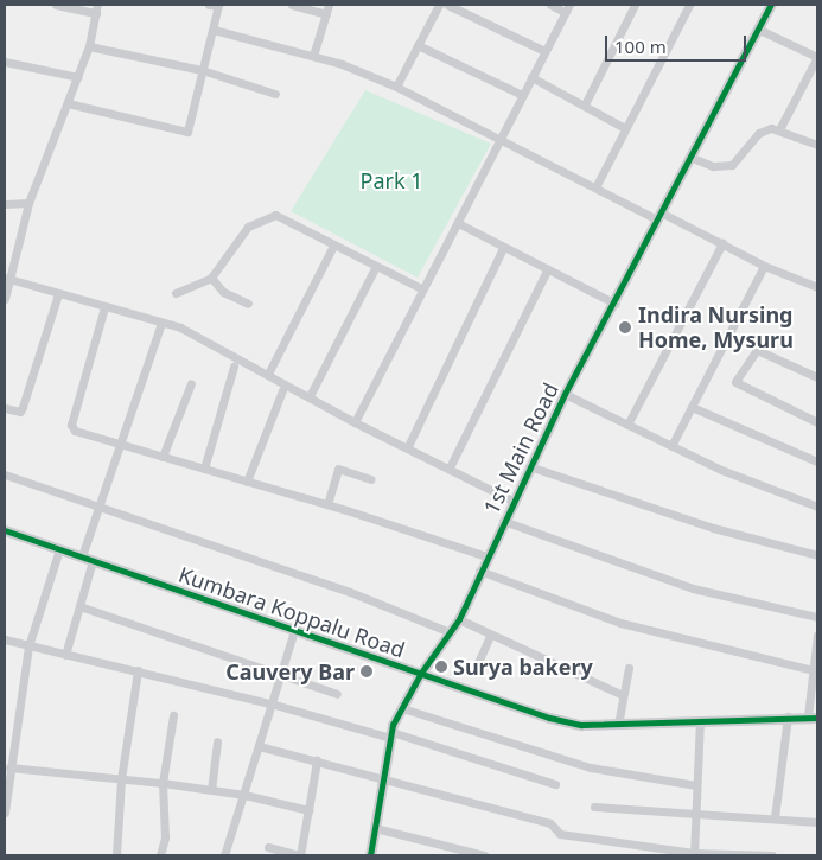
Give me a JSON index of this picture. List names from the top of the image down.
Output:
{
  "streets": {
    "street": ["1st Main Road", "Kumbara Koppalu Road"]
  },
  "crossings": [
    ["1st Main Road", "Kumbara Koppalu Road"]
  ],
  "parks": ["Park 1"],
  "places": ["Indira Nursing Home, Mysuru", "Surya bakery", "Cauvery Bar"],
  "scale_bar": "100 m"
}
